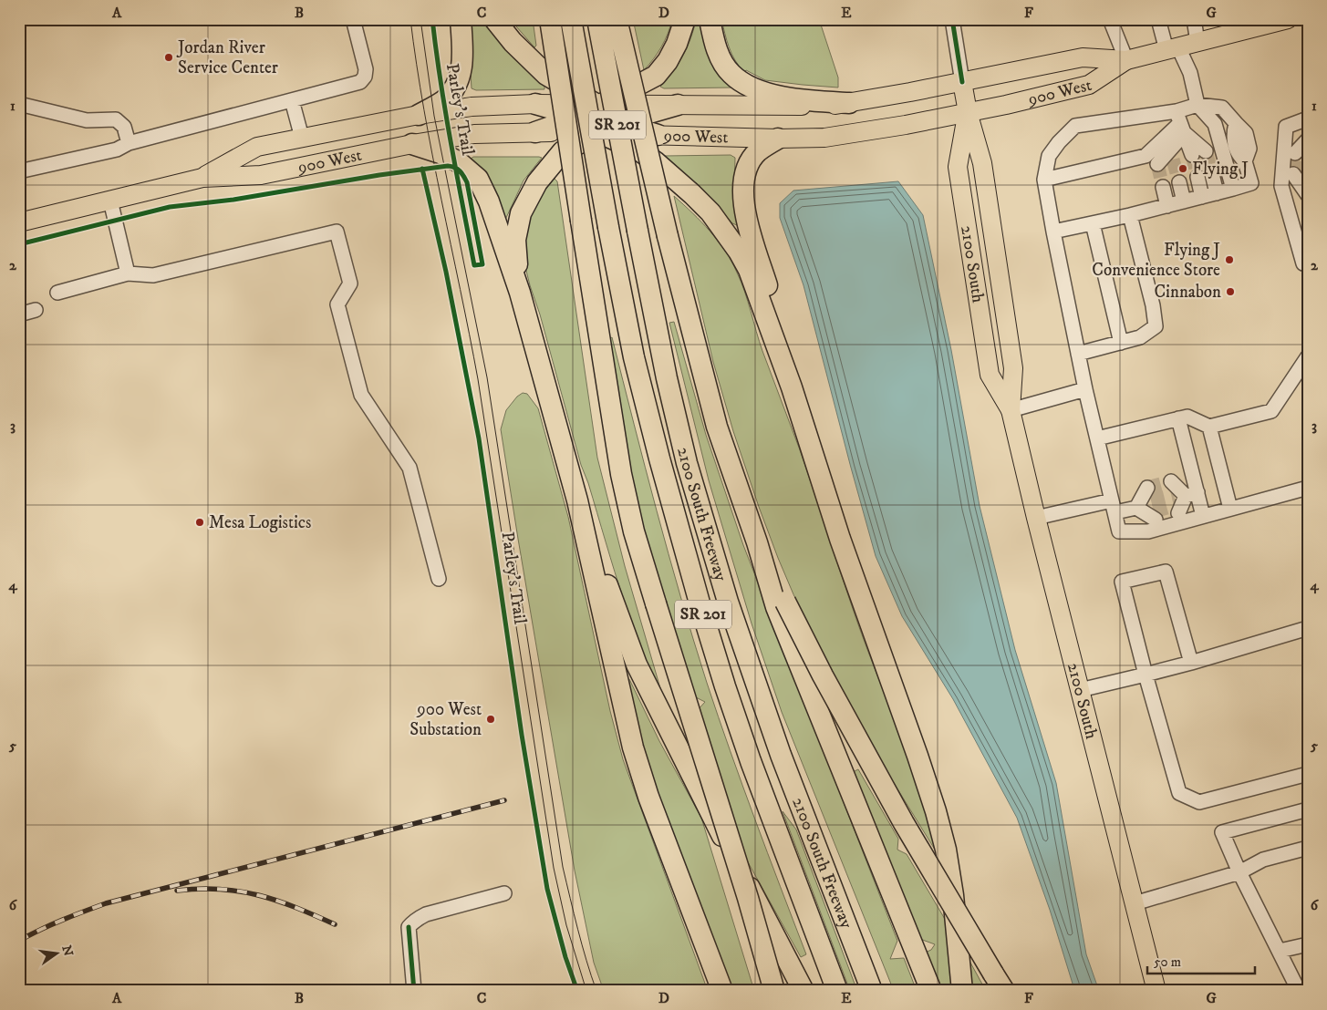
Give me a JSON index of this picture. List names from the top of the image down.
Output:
{
  "streets": {
    "highway": ["SR 201", "2100 South Freeway"],
    "main road": ["900 West", "2100 South"],
    "cycle path": ["Parley's Trail"]
  },
  "crossings": [
    ["900 West", "2100 South"]
  ],
  "places": [
    "Jordan River Service Center",
    "Flying J",
    "Flying J Convenience Store",
    "Cinnabon",
    "Mesa Logistics",
    "900 West Substation"
  ],
  "scale_bar": "50 m",
  "north": "right",
  "grid": {
    "columns": [
      "A",
      "B",
      "C",
      "D",
      "E",
      "F",
      "G"
    ],
    "rows": [
      "1",
      "2",
      "3",
      "4",
      "5",
      "6"
    ]
  }
}
